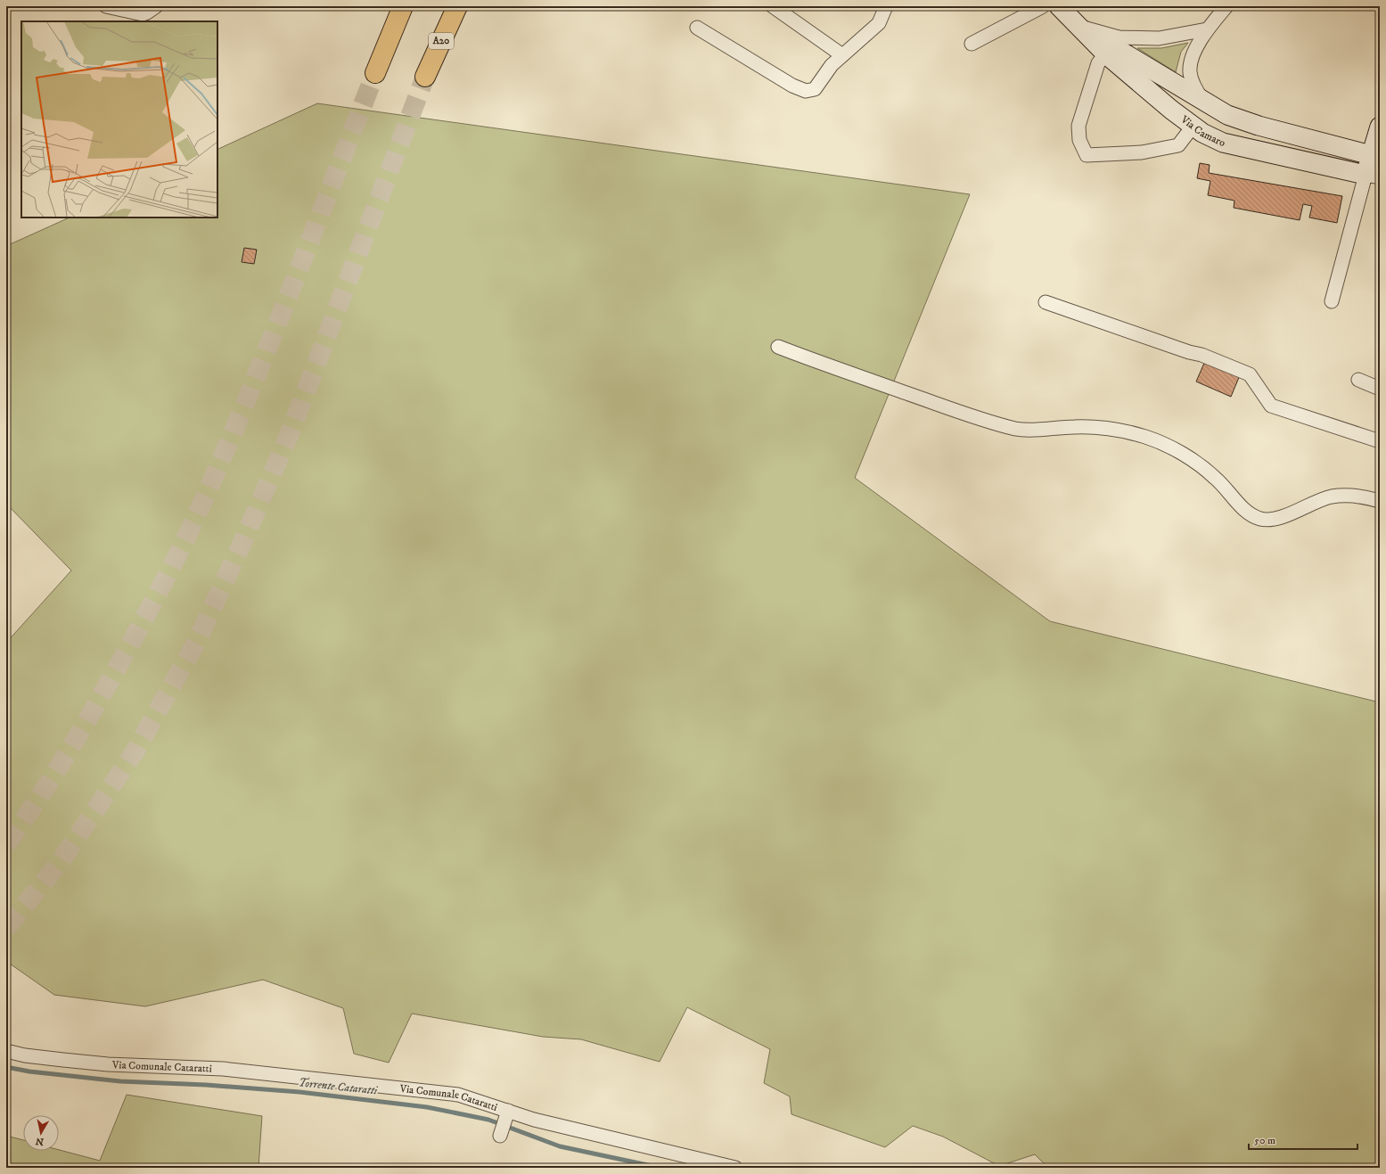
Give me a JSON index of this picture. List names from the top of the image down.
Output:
{
  "streets": {
    "highway": ["A20"],
    "street": ["Via Camaro", "Via Comunale Cataratti"]
  },
  "water": ["Torrente Cataratti"],
  "scale_bar": "50 m",
  "north": "bottom"
}
